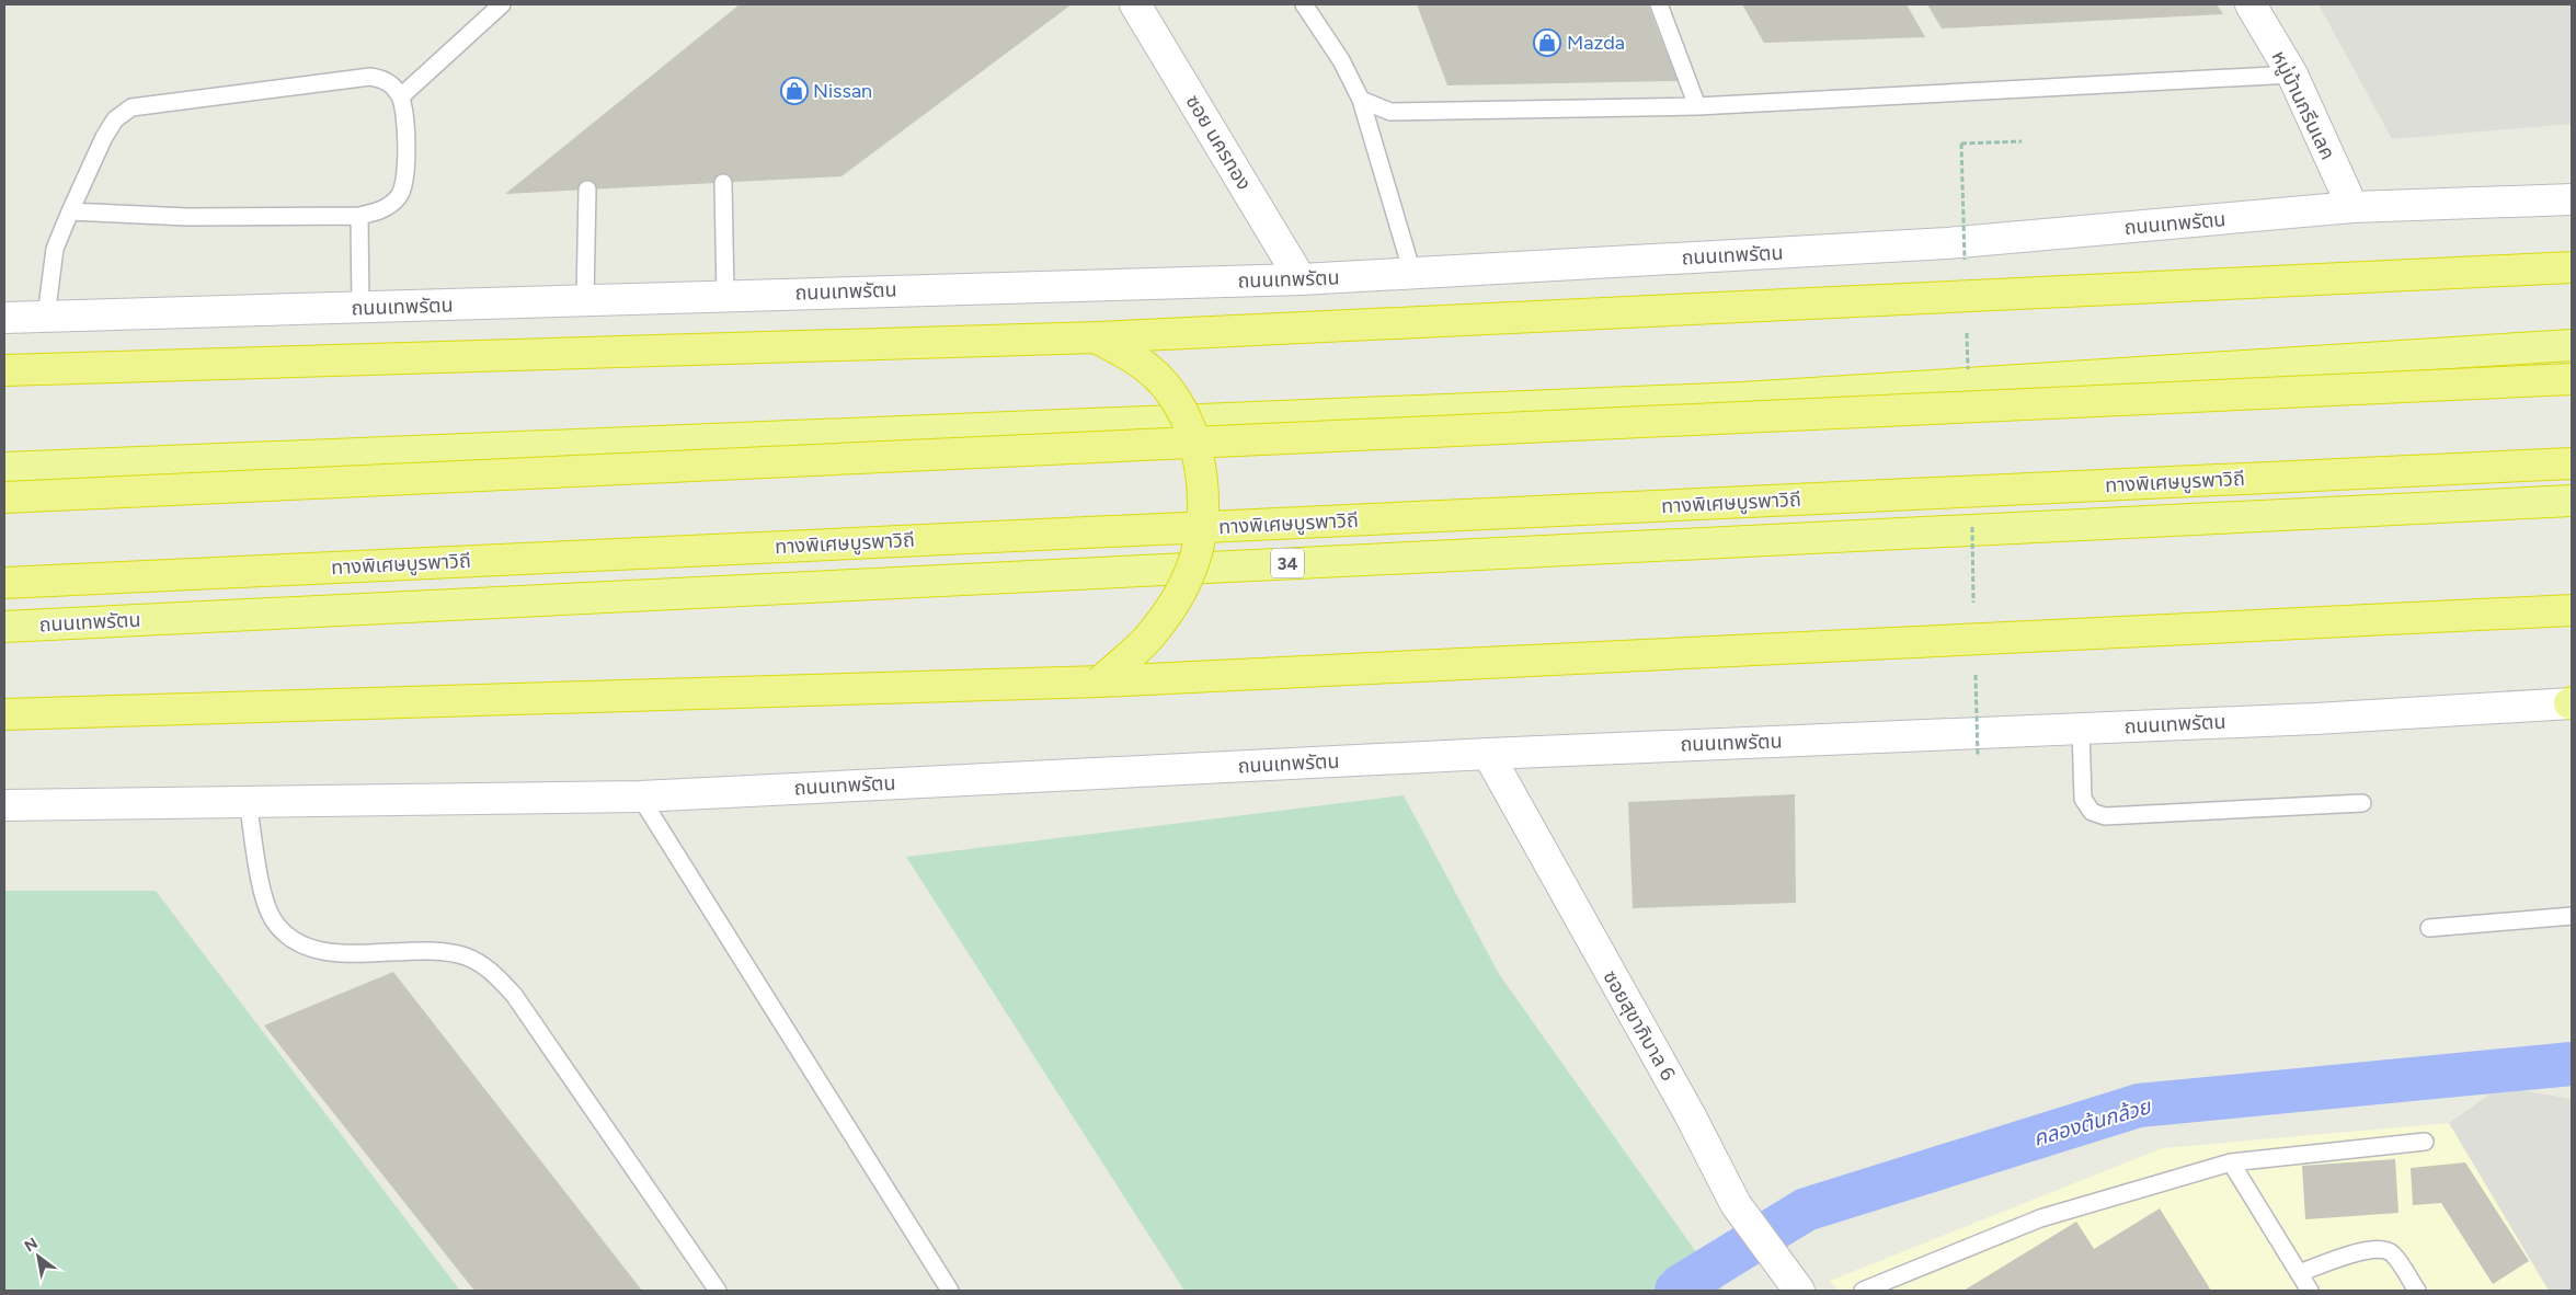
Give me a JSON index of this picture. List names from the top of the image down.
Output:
{
  "streets": {
    "highway": ["ถนนเทพรัตน", "ทางพิเศษบูรพาวิถี", "34"],
    "main road": ["หมู่บ้านกรีนเลค", "ซอย นครทอง", "ซอยสุขาภิบาล 6"]
  },
  "crossings": [
    ["หมู่บ้านกรีนเลค", "ถนนเทพรัตน"],
    ["ซอย นครทอง", "ถนนเทพรัตน"],
    ["ถนนเทพรัตน", "ซอยสุขาภิบาล 6"]
  ],
  "water": ["คลองต้นกล้วย"],
  "places": {
    "shop": ["Mazda", "Nissan"]
  },
  "north": "top left"
}
